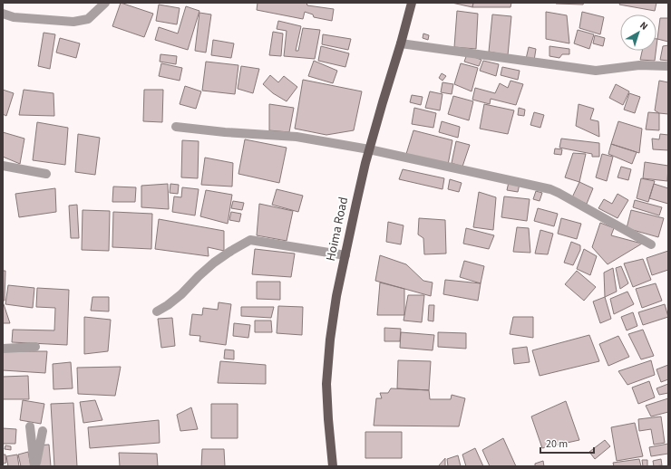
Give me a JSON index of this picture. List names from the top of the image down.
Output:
{
  "streets": {
    "main road": ["Hoima Road"]
  },
  "scale_bar": "20 m",
  "north": "top right"
}
